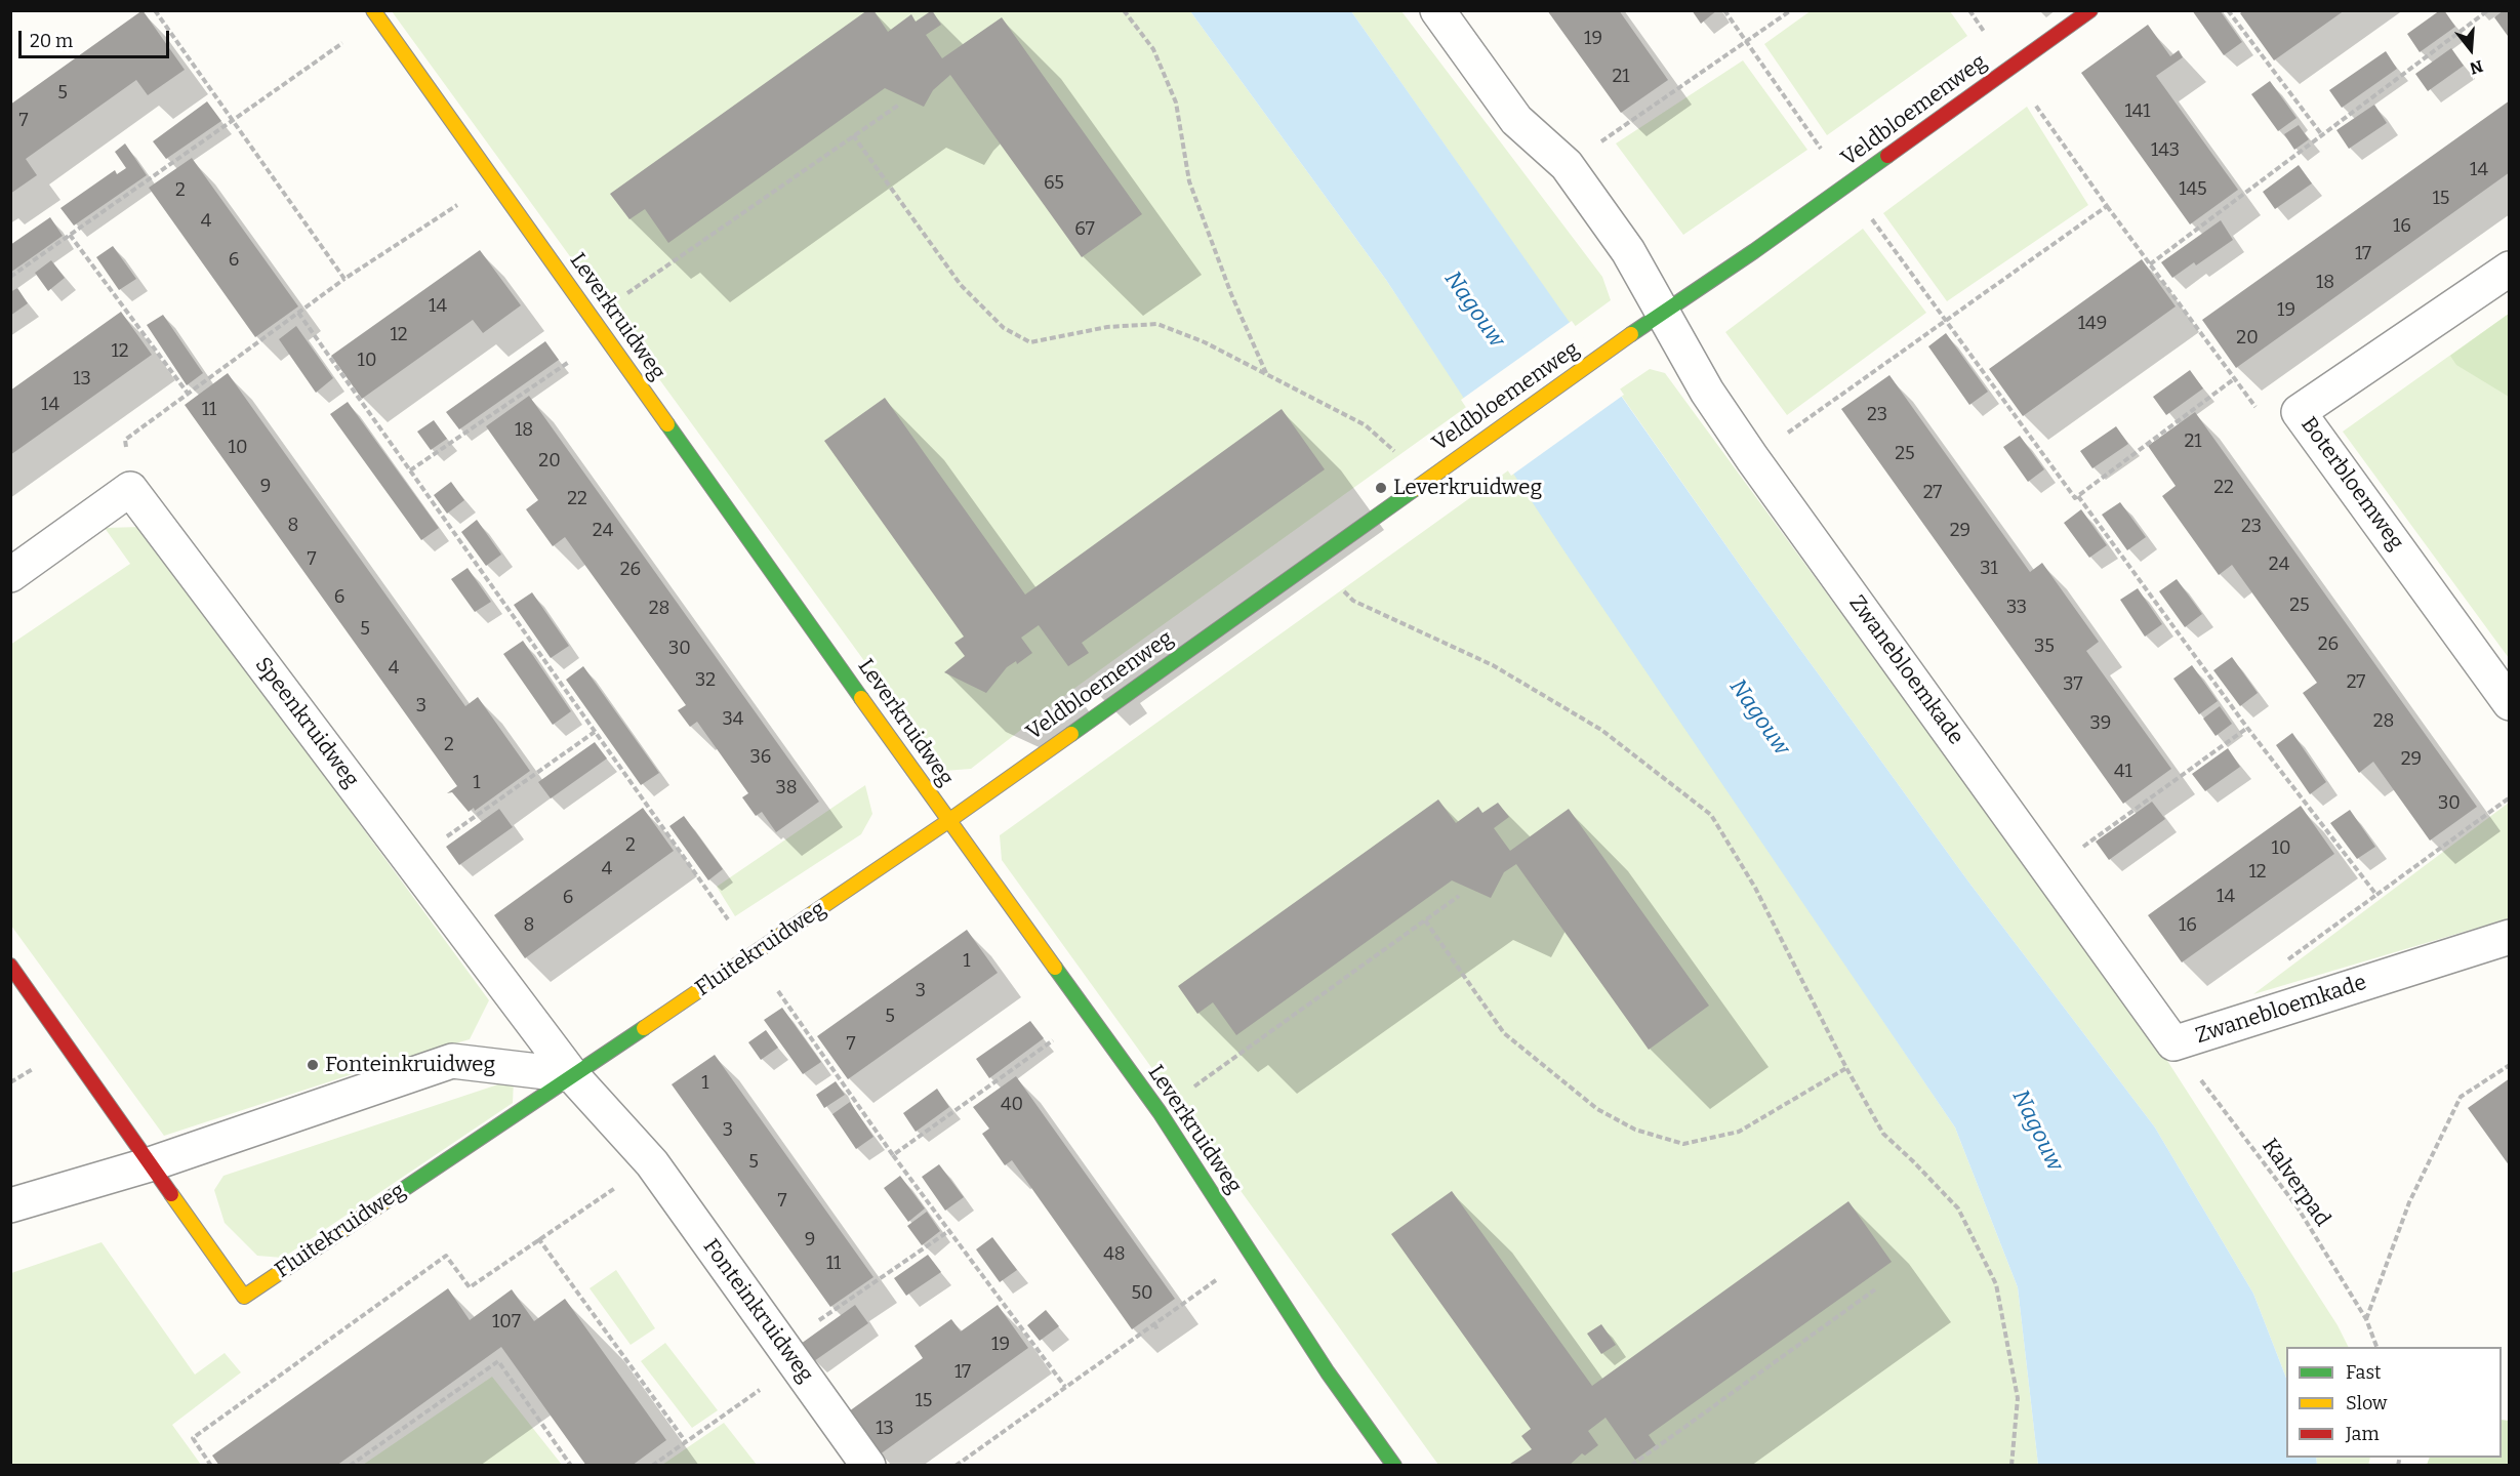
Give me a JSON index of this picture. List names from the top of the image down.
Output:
{
  "streets": {
    "street": [
      "Veldbloemenweg",
      "Leverkruidweg",
      "Boterbloemweg",
      "Zwanebloemkade",
      "Speenkruidweg",
      "Fluitekruidweg",
      "Fonteinkruidweg"
    ],
    "path": ["Kalverpad"]
  },
  "crossings": [
    ["Veldbloemenweg", "Leverkruidweg"],
    ["Veldbloemenweg", "Zwanebloemkade"],
    ["Veldbloemenweg", "Fluitekruidweg"],
    ["Leverkruidweg", "Fluitekruidweg"],
    ["Zwanebloemkade", "Kalverpad"],
    ["Speenkruidweg", "Fluitekruidweg"],
    ["Speenkruidweg", "Fonteinkruidweg"],
    ["Fluitekruidweg", "Fonteinkruidweg"]
  ],
  "water": ["Nagouw"],
  "places": ["Leverkruidweg", "Fonteinkruidweg"],
  "house_numbers": [
    "19",
    "21",
    "5",
    "141",
    "7",
    "143",
    "14",
    "65",
    "145",
    "2",
    "15",
    "4",
    "16",
    "67",
    "17",
    "6",
    "18",
    "14",
    "19",
    "149",
    "12",
    "20",
    "12",
    "10",
    "13",
    "14",
    "11",
    "23",
    "18",
    "21",
    "10",
    "25",
    "20",
    "9",
    "22",
    "27",
    "22",
    "8",
    "23",
    "24",
    "29",
    "7",
    "24",
    "31",
    "26",
    "6",
    "25",
    "33",
    "28",
    "5",
    "26",
    "35",
    "30",
    "4",
    "32",
    "27",
    "37",
    "3",
    "34",
    "28",
    "39",
    "2",
    "36",
    "29",
    "41",
    "1",
    "38",
    "30",
    "2",
    "10",
    "4",
    "12",
    "14",
    "6",
    "8",
    "16",
    "1",
    "3",
    "5",
    "7",
    "1",
    "40",
    "3",
    "5",
    "7",
    "9",
    "48",
    "11",
    "50",
    "107",
    "19",
    "17",
    "15",
    "13"
  ],
  "legend": ["Fast", "Slow", "Jam"],
  "scale_bar": "20 m",
  "north": "bottom"
}
